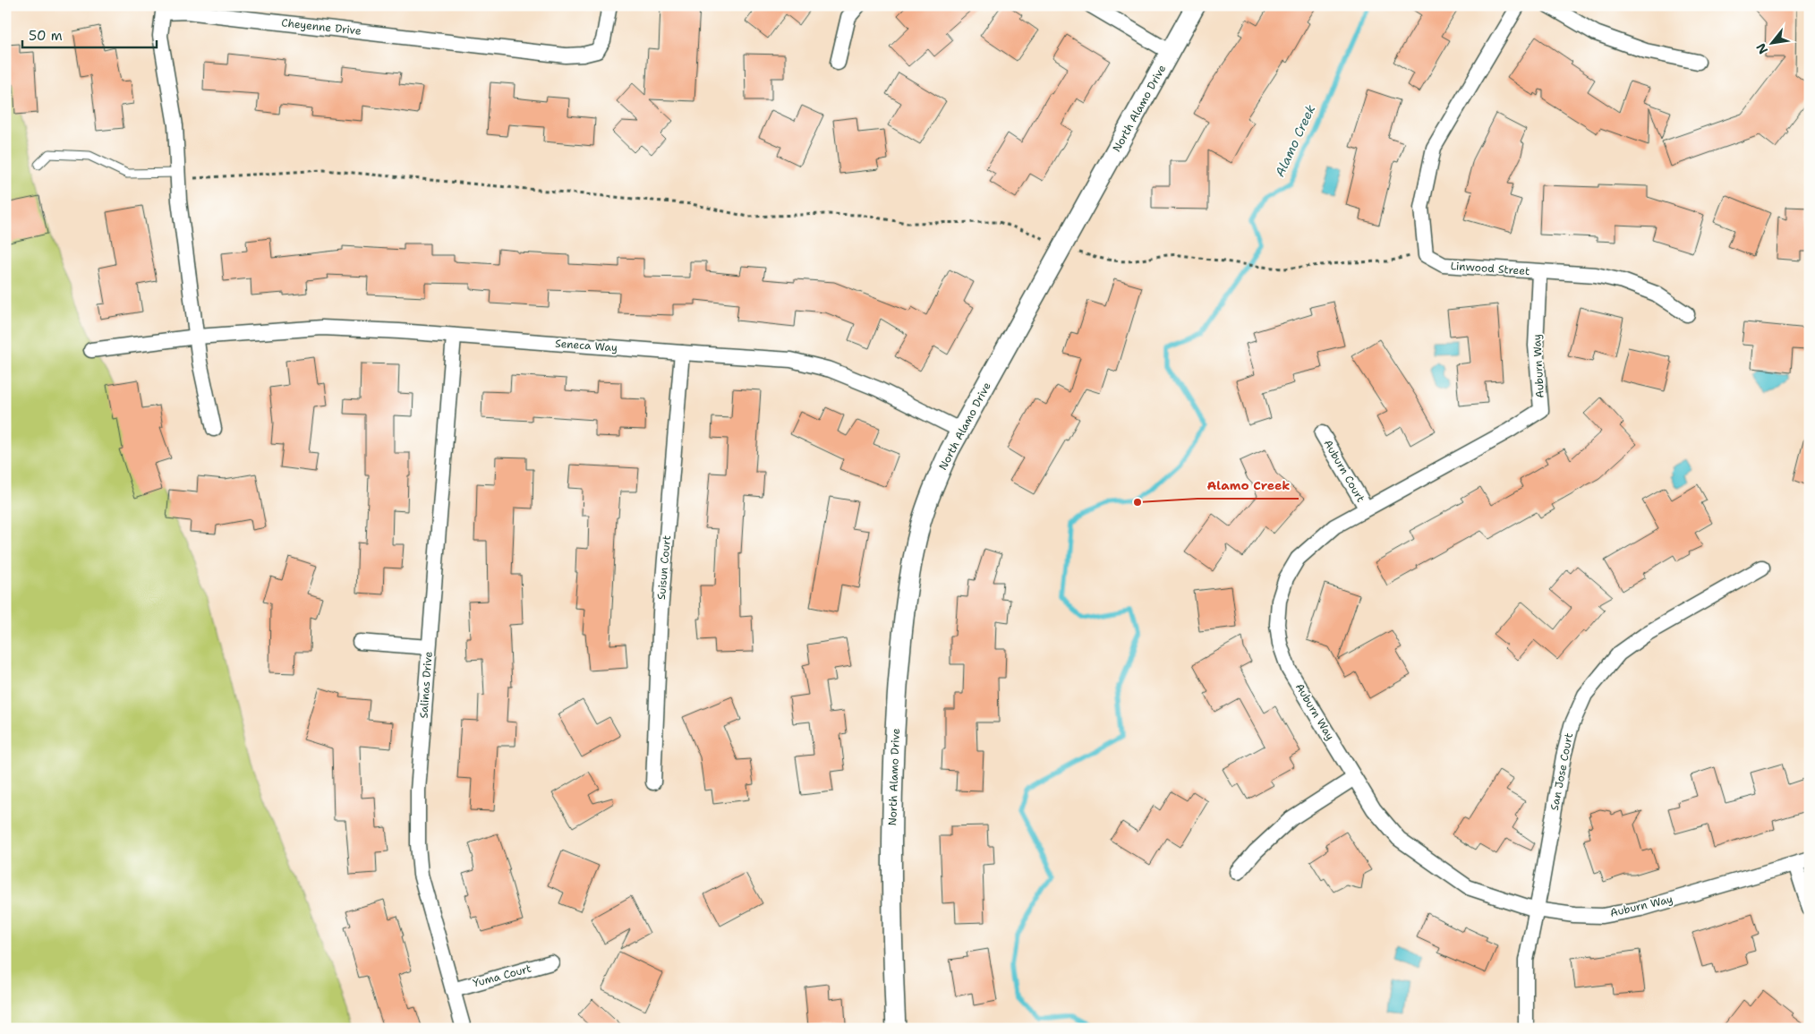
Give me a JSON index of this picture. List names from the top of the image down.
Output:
{
  "streets": {
    "street": [
      "Cheyenne Drive",
      "North Alamo Drive",
      "Linwood Street",
      "Seneca Way",
      "Auburn Way",
      "Auburn Court",
      "Suisun Court",
      "Salinas Drive",
      "San Jose Court",
      "Yuma Court"
    ]
  },
  "crossings": [
    ["Cheyenne Drive", "Seneca Way"],
    ["North Alamo Drive", "Seneca Way"],
    ["Linwood Street", "Auburn Way"],
    ["Seneca Way", "Suisun Court"],
    ["Seneca Way", "Salinas Drive"],
    ["Auburn Way", "Auburn Court"],
    ["Auburn Way", "San Jose Court"],
    ["Salinas Drive", "Yuma Court"]
  ],
  "water": ["Alamo Creek"],
  "places": ["Alamo Creek"],
  "scale_bar": "50 m",
  "north": "bottom left"
}
